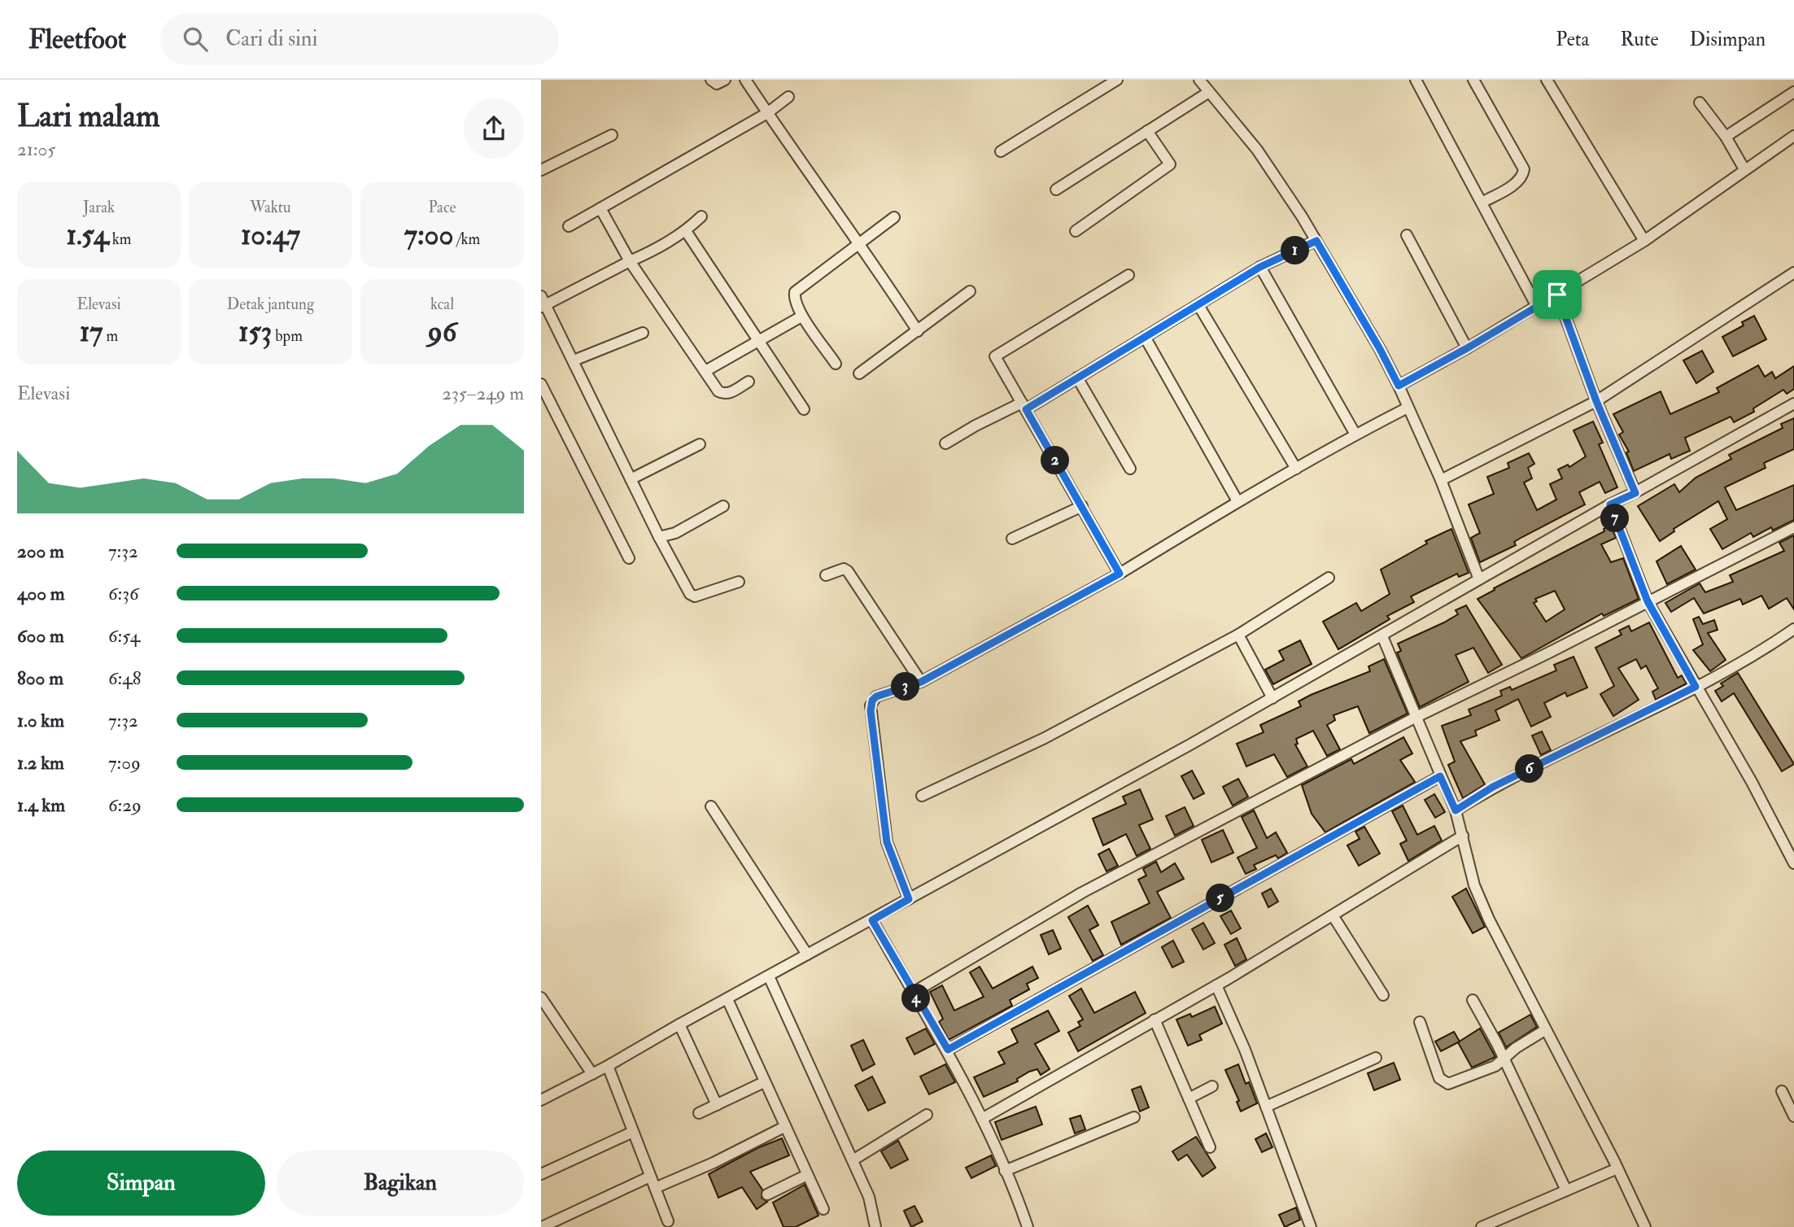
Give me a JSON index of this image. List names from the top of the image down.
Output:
{
  "page": {
    "header": "Fleetfoot",
    "search": "Cari di sini",
    "nav": ["Peta", "Rute", "Disimpan"],
    "heading": ["Lari malam", "21:05"],
    "stats": [
      ["Jarak", "1.54 km"],
      ["Waktu", "10:47"],
      ["Pace", "7:00 /km"],
      ["Elevasi", "17 m"],
      ["Detak jantung", "153 bpm"],
      ["kcal", "96"]
    ],
    "pins": [
      "1",
      "2",
      "7",
      "3",
      "6",
      "5",
      "4"
    ],
    "chart": ["Elevasi", "235–249 m"],
    "list": [
      {
        "name": "200 m",
        "note": "7:32"
      },
      {
        "name": "400 m",
        "note": "6:36"
      },
      {
        "name": "600 m",
        "note": "6:54"
      },
      {
        "name": "800 m",
        "note": "6:48"
      },
      {
        "name": "1.0 km",
        "note": "7:32"
      },
      {
        "name": "1.2 km",
        "note": "7:09"
      },
      {
        "name": "1.4 km",
        "note": "6:29"
      }
    ],
    "buttons": ["Simpan", "Bagikan"]
  }
}
